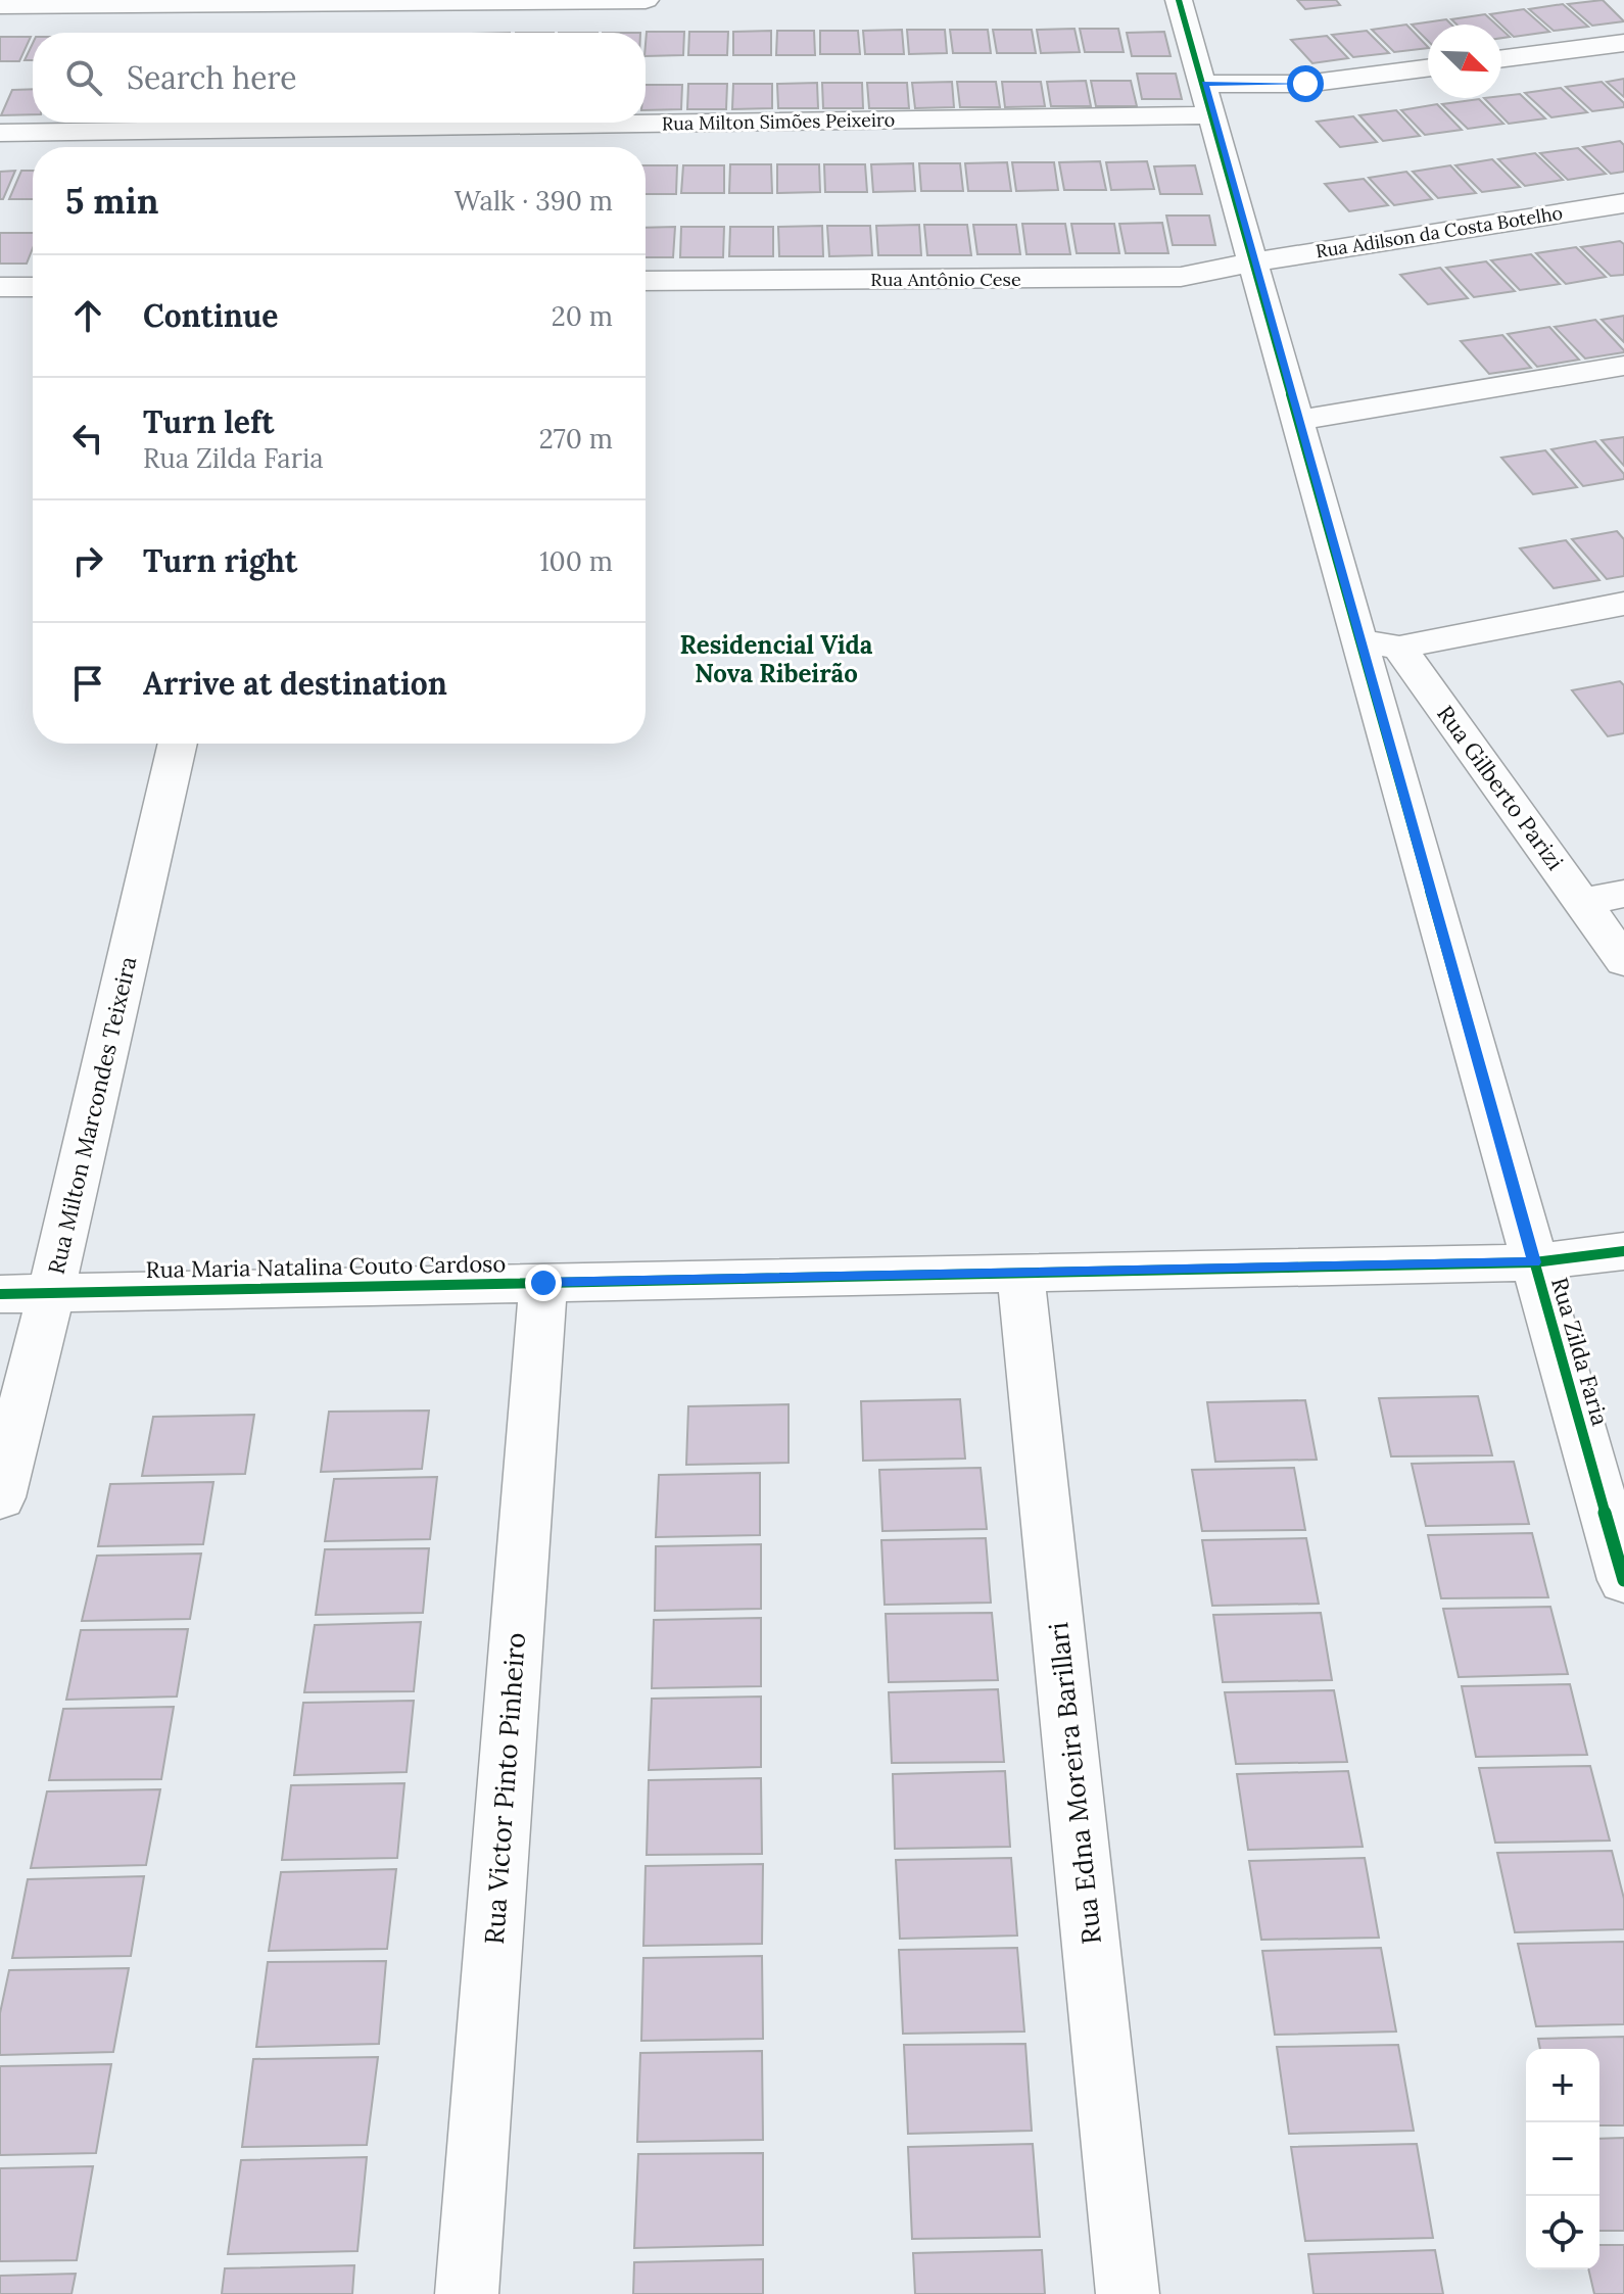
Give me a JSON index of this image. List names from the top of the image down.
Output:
{
  "streets": {
    "street": [
      "Rua Milton Simões Peixeiro",
      "Rua Adilson da Costa Botelho",
      "Rua Antônio Cese",
      "Rua Gilberto Parizi",
      "Rua Milton Marcondes Teixeira",
      "Rua Maria Natalina Couto Cardoso",
      "Rua Zilda Faria",
      "Rua Edna Moreira Barillari",
      "Rua Victor Pinto Pinheiro"
    ]
  },
  "crossings": [
    ["Rua Milton Simões Peixeiro", "Rua Zilda Faria"],
    ["Rua Adilson da Costa Botelho", "Rua Antônio Cese"],
    ["Rua Adilson da Costa Botelho", "Rua Zilda Faria"],
    ["Rua Antônio Cese", "Rua Zilda Faria"],
    ["Rua Milton Marcondes Teixeira", "Rua Maria Natalina Couto Cardoso"],
    ["Rua Maria Natalina Couto Cardoso", "Rua Zilda Faria"],
    ["Rua Maria Natalina Couto Cardoso", "Rua Edna Moreira Barillari"],
    ["Rua Maria Natalina Couto Cardoso", "Rua Victor Pinto Pinheiro"]
  ],
  "districts": ["Residencial Vida Nova Ribeirão"],
  "north": "bottom right",
  "page": {
    "search": "Search here",
    "heading": ["5 min", "Walk · 390 m"],
    "list": [
      ["Continue", "20 m"],
      ["Turn left", "Rua Zilda Faria", "270 m"],
      ["Turn right", "100 m"],
      "Arrive at destination"
    ],
    "map_buttons": ["+", "−"]
  }
}
